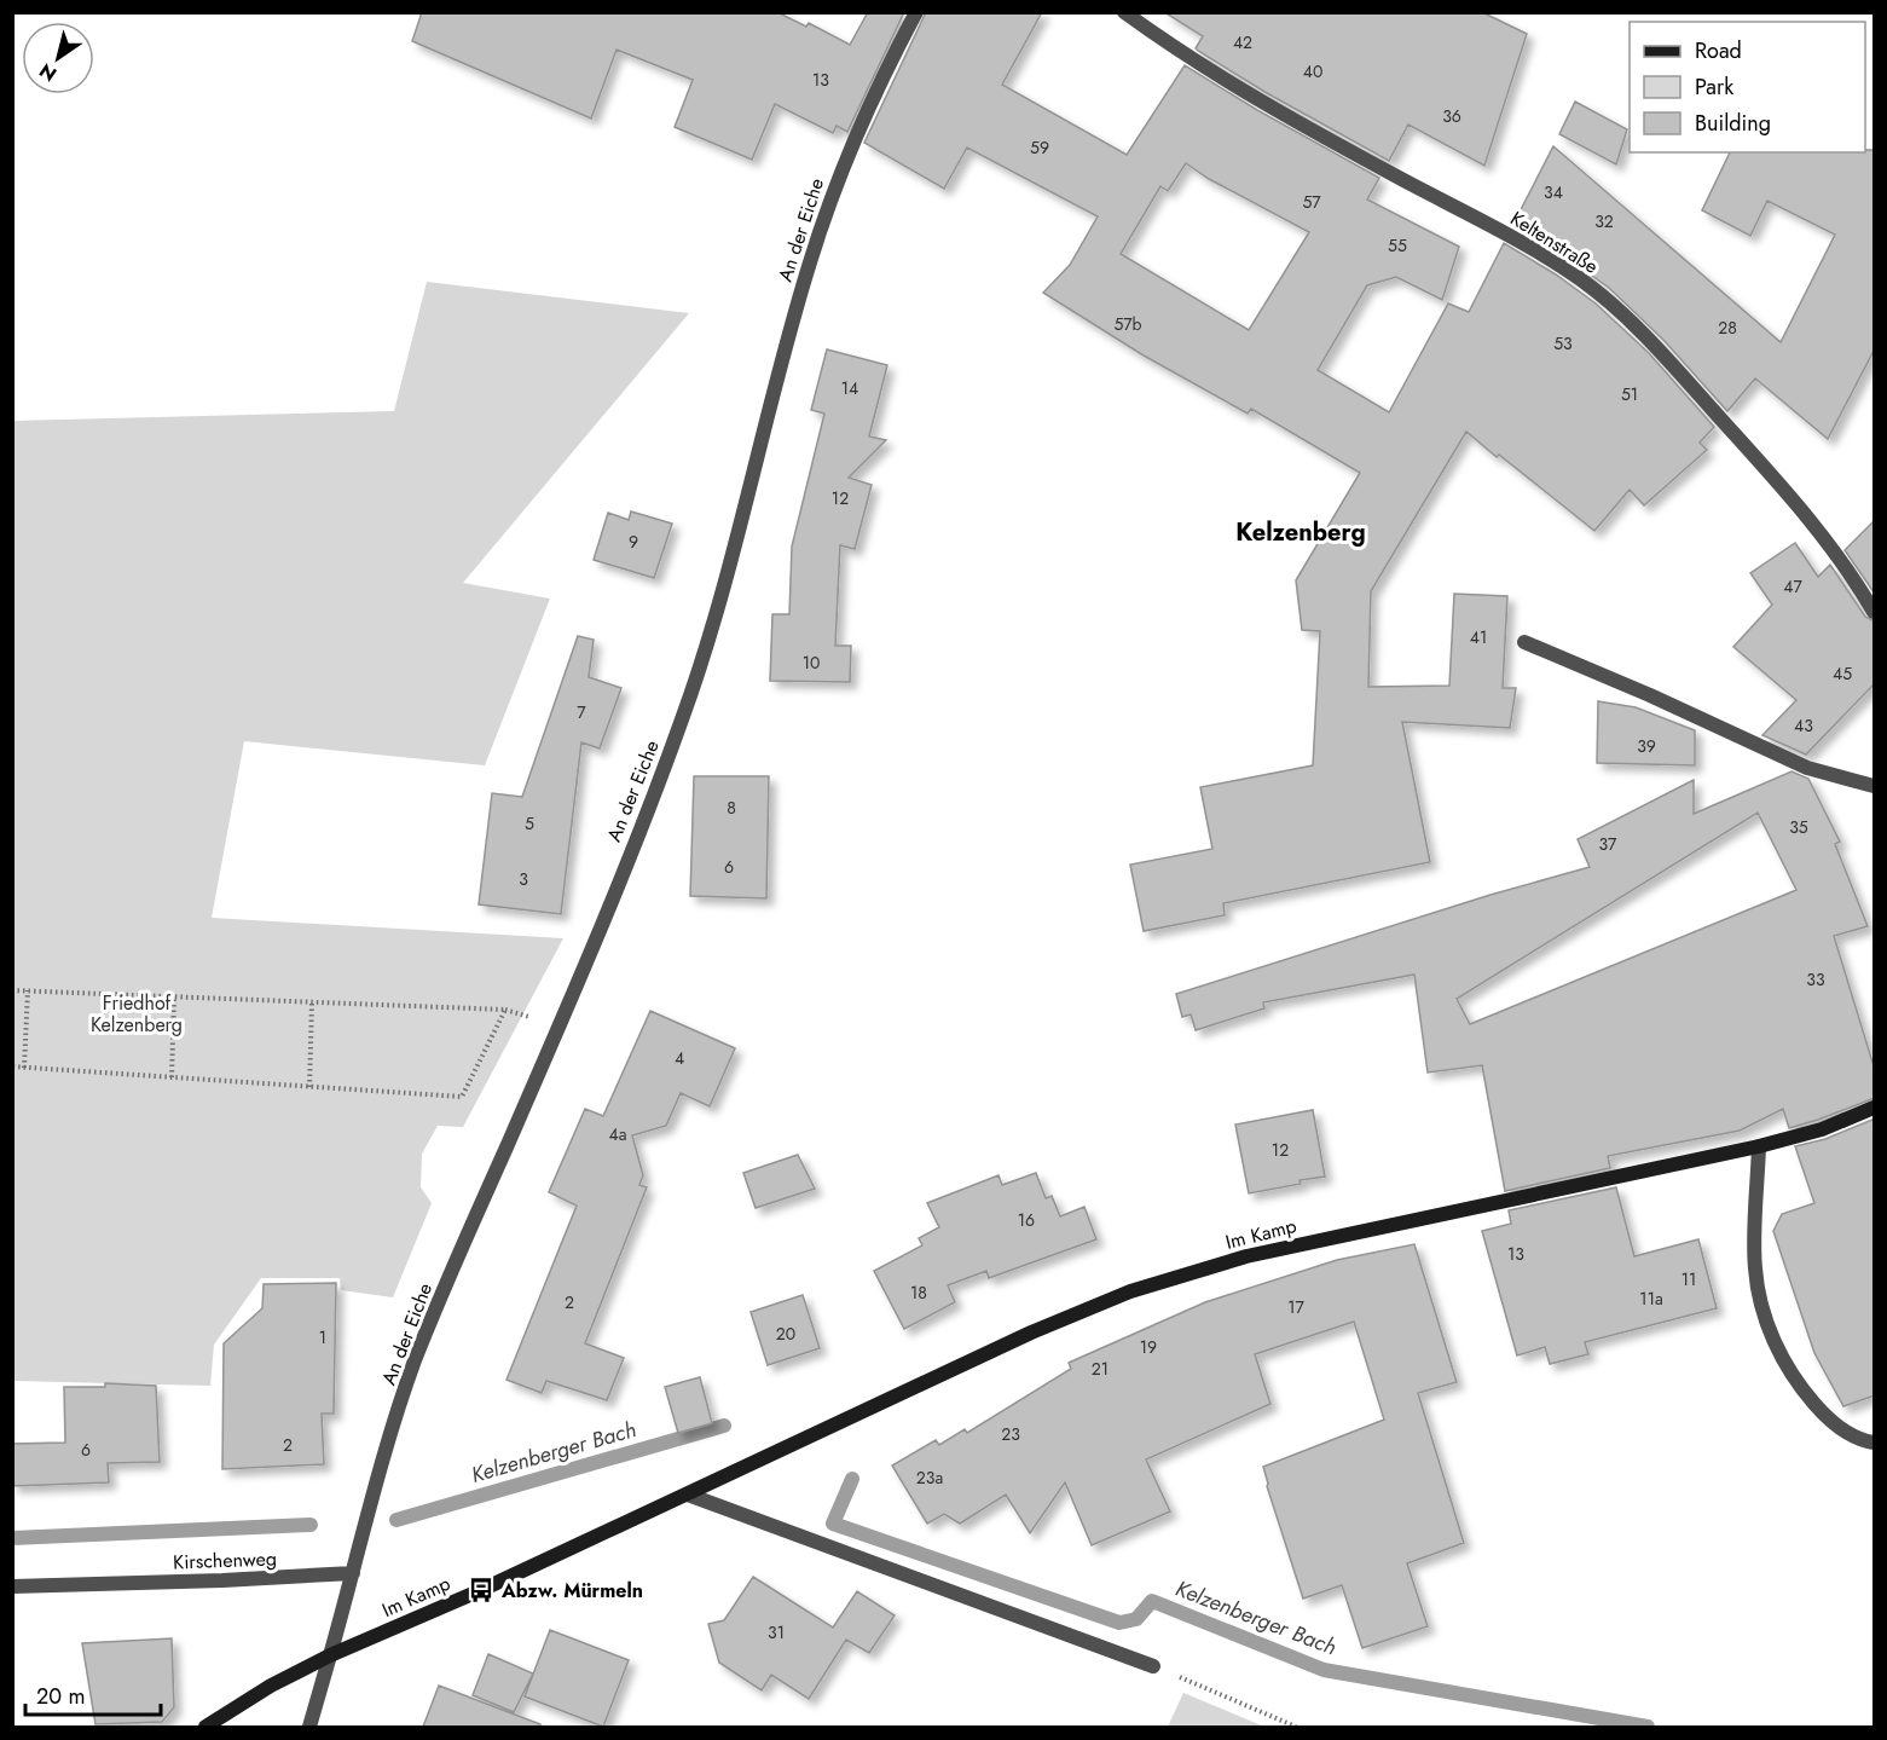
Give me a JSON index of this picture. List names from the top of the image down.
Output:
{
  "streets": {
    "main road": ["Im Kamp"],
    "street": ["An der Eiche", "Keltenstraße", "Kirschenweg"]
  },
  "crossings": [
    ["An der Eiche", "Kirschenweg"]
  ],
  "districts": ["Kelzenberg"],
  "water": ["Kelzenberger Bach"],
  "parks": ["Friedhof Kelzenberg"],
  "places": {
    "bus stop": ["Abzw. Mürmeln"]
  },
  "house_numbers": [
    "42",
    "40",
    "13",
    "36",
    "59",
    "34",
    "57",
    "32",
    "55",
    "57b",
    "28",
    "53",
    "14",
    "51",
    "12",
    "9",
    "47",
    "41",
    "10",
    "45",
    "7",
    "43",
    "39",
    "8",
    "5",
    "35",
    "37",
    "6",
    "3",
    "33",
    "4",
    "4a",
    "12",
    "16",
    "13",
    "11",
    "18",
    "11a",
    "2",
    "17",
    "20",
    "1",
    "19",
    "21",
    "23",
    "2",
    "6",
    "23a",
    "31"
  ],
  "legend": ["Road", "Park", "Building"],
  "scale_bar": "20 m",
  "north": "bottom left"
}
